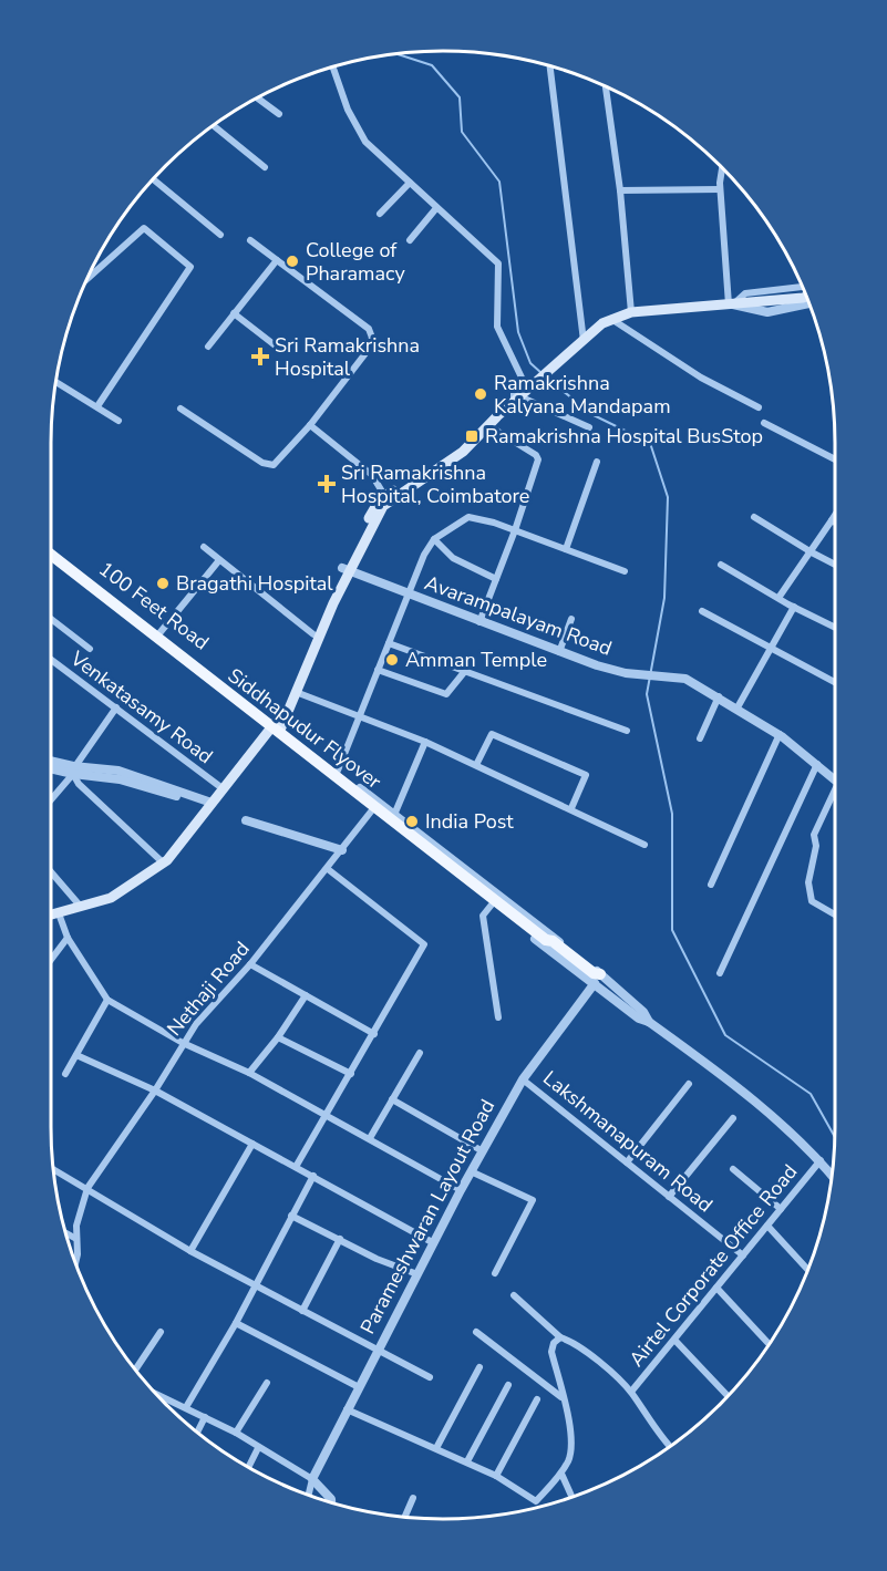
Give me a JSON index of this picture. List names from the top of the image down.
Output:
{
  "streets": {
    "main road": ["100 Feet Road", "Siddhapudur Flyover"],
    "street": [
      "Avarampalayam Road",
      "Venkatasamy Road",
      "Nethaji Road",
      "Lakshmanapuram Road",
      "Parameshwaran Layout Road",
      "Airtel Corporate Office Road"
    ]
  },
  "crossings": [
    ["Siddhapudur Flyover", "Parameshwaran Layout Road"],
    ["Lakshmanapuram Road", "Parameshwaran Layout Road"],
    ["Lakshmanapuram Road", "Airtel Corporate Office Road"]
  ],
  "places": {
    "other": [
      "College of Pharamacy",
      "Ramakrishna Kalyana Mandapam",
      "Bragathi Hospital",
      "Amman Temple",
      "India Post"
    ],
    "health": ["Sri Ramakrishna Hospital", "Sri Ramakrishna Hospital, Coimbatore"],
    "transit": ["Ramakrishna Hospital BusStop"]
  }
}
